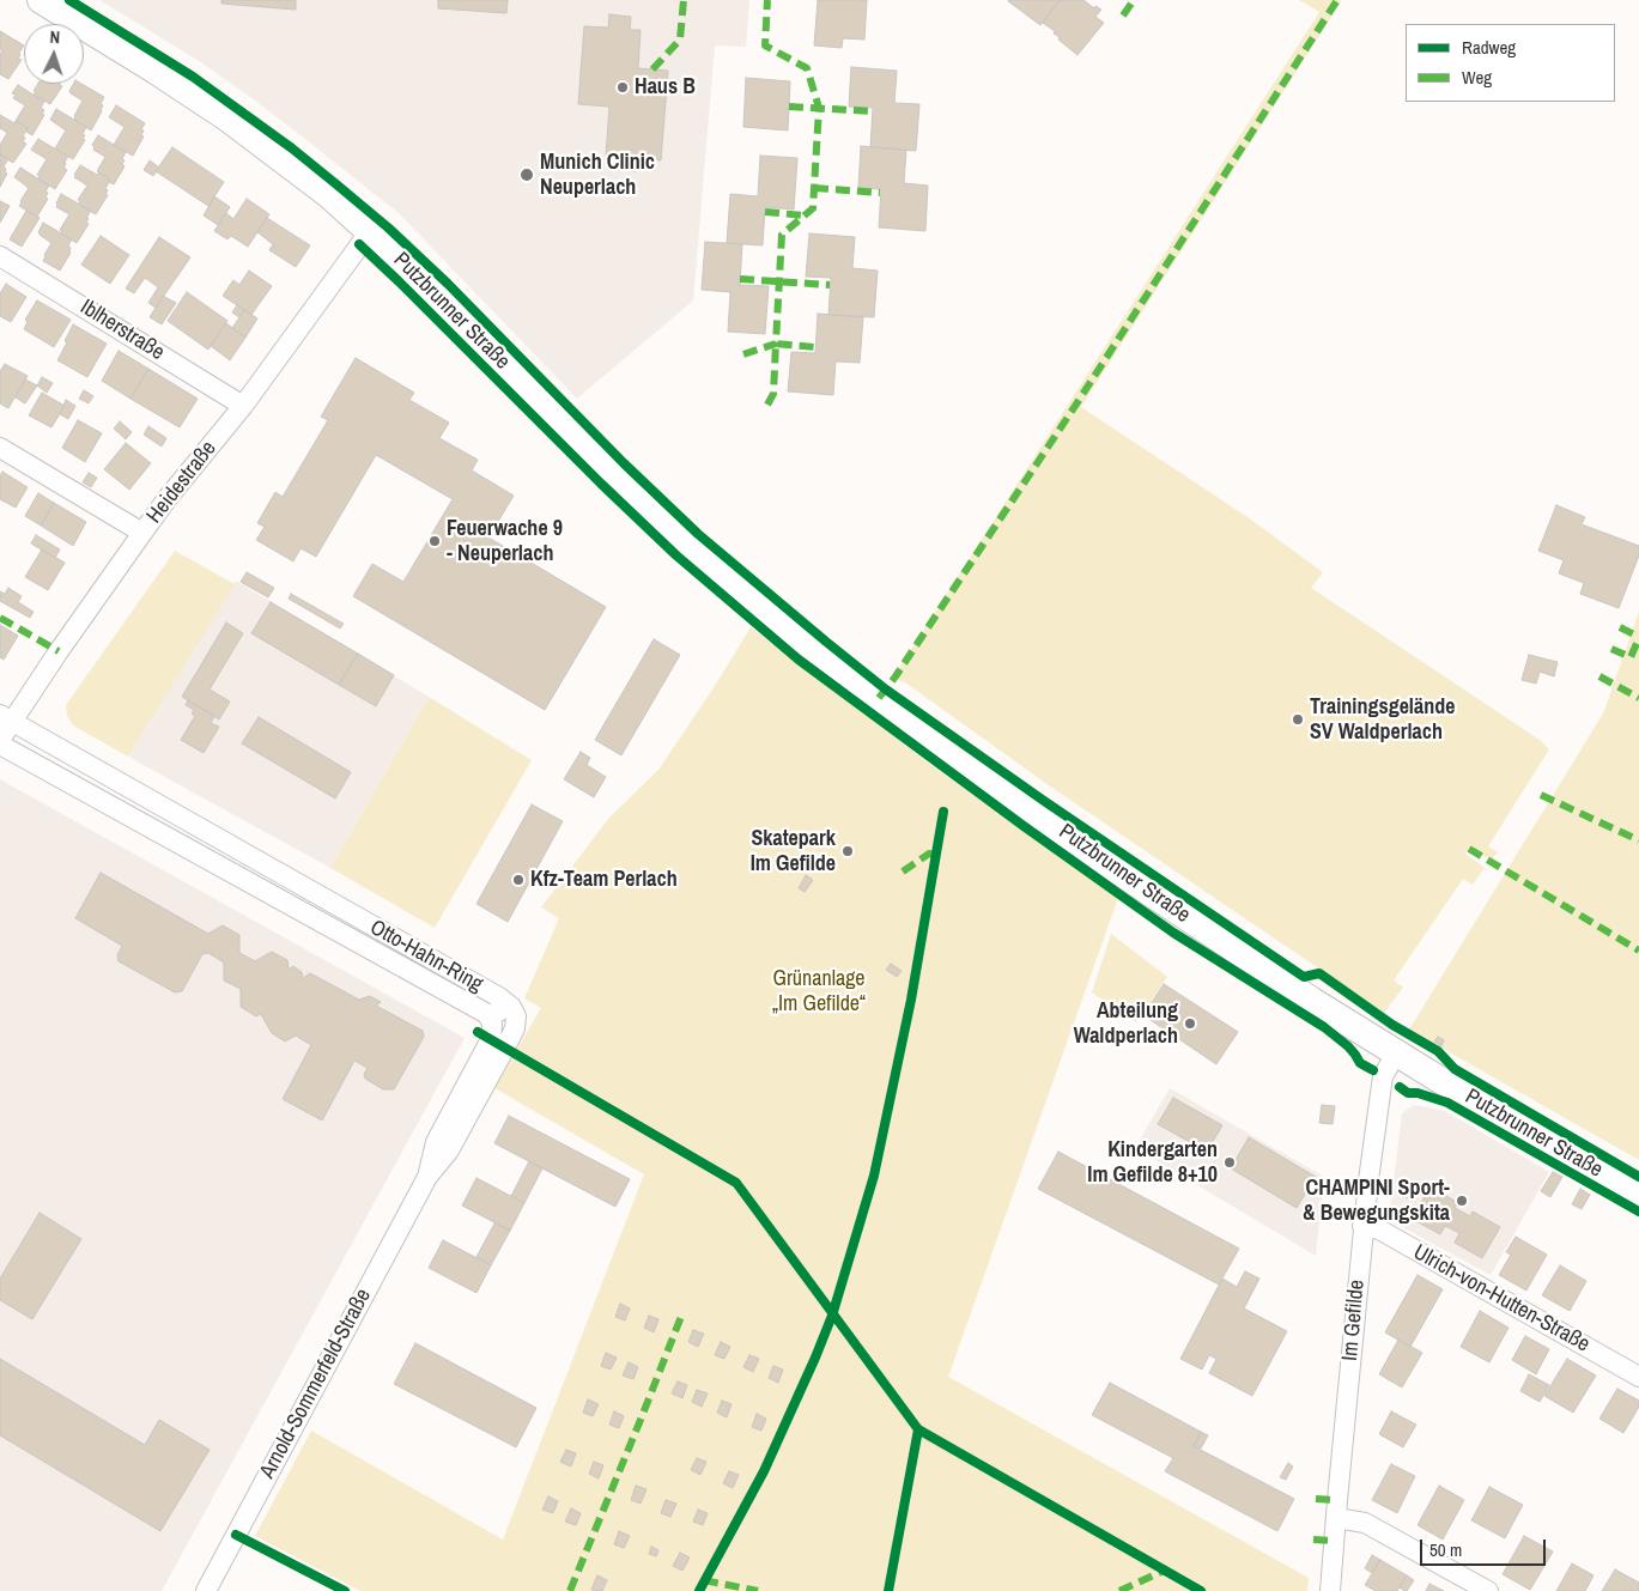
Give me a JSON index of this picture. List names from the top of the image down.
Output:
{
  "streets": {
    "main road": ["Putzbrunner Straße"],
    "street": [
      "Iblherstraße",
      "Heidestraße",
      "Otto-Hahn-Ring",
      "Ulrich-von-Hutten-Straße",
      "Im Gefilde",
      "Arnold-Sommerfeld-Straße"
    ]
  },
  "crossings": [
    ["Putzbrunner Straße", "Heidestraße"],
    ["Putzbrunner Straße", "Im Gefilde"],
    ["Iblherstraße", "Heidestraße"],
    ["Heidestraße", "Otto-Hahn-Ring"],
    ["Otto-Hahn-Ring", "Arnold-Sommerfeld-Straße"],
    ["Ulrich-von-Hutten-Straße", "Im Gefilde"]
  ],
  "parks": ["Grünanlage „Im Gefilde“"],
  "places": [
    "Haus B",
    "Munich Clinic Neuperlach",
    "Feuerwache 9 - Neuperlach",
    "Trainingsgelände SV Waldperlach",
    "Skatepark Im Gefilde",
    "Kfz-Team Perlach",
    "Abteilung Waldperlach",
    "Kindergarten Im Gefilde 8+10",
    "CHAMPINI Sport- & Bewegungskita"
  ],
  "legend": ["Radweg", "Weg"],
  "scale_bar": "50 m",
  "north": "top"
}
